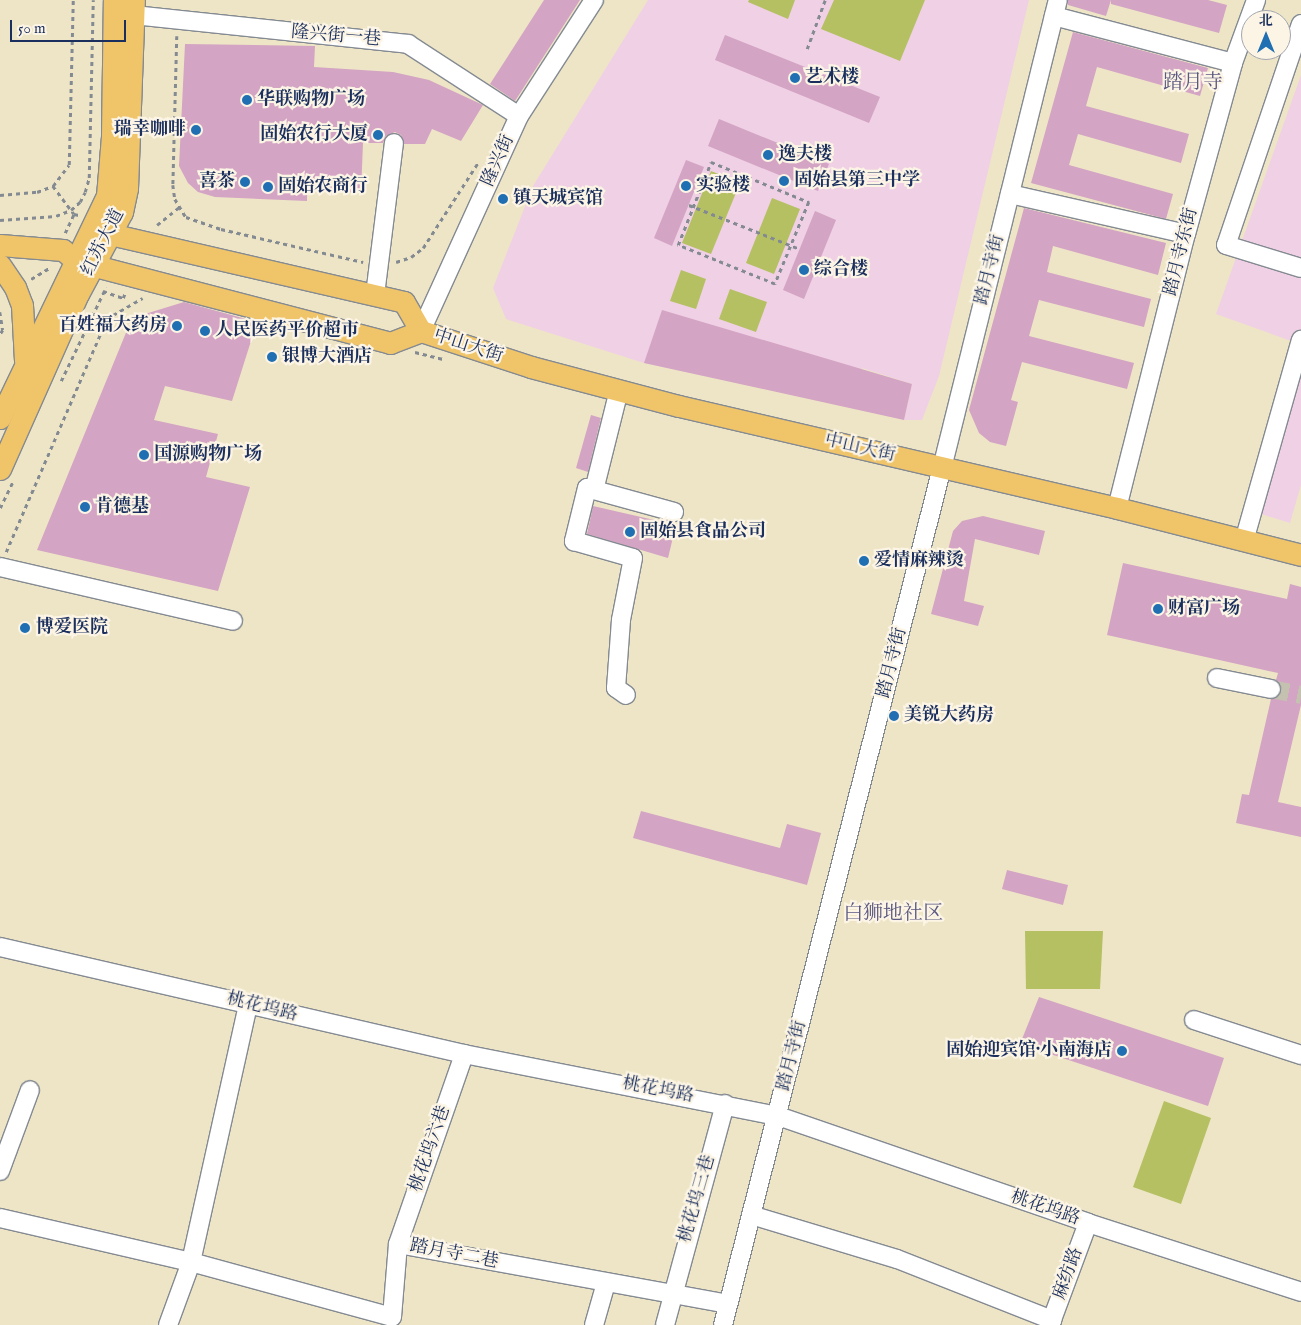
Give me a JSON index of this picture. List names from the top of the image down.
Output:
{
  "streets": {
    "main road": ["红苏大道", "中山大街"],
    "street": [
      "隆兴街一巷",
      "隆兴街",
      "踏月寺东街",
      "踏月寺街",
      "桃花坞路",
      "桃花坞六巷",
      "桃花坞三巷",
      "踏月寺二巷",
      "麻纺路"
    ]
  },
  "crossings": [
    ["隆兴街一巷", "隆兴街"],
    ["隆兴街一巷", "红苏大道"],
    ["隆兴街", "中山大街"],
    ["红苏大道", "中山大街"],
    ["踏月寺东街", "中山大街"],
    ["踏月寺街", "中山大街"],
    ["踏月寺街", "桃花坞路"],
    ["踏月寺街", "踏月寺二巷"],
    ["桃花坞路", "桃花坞六巷"],
    ["桃花坞路", "桃花坞三巷"],
    ["桃花坞路", "麻纺路"],
    ["桃花坞六巷", "踏月寺二巷"],
    ["桃花坞三巷", "踏月寺二巷"]
  ],
  "districts": ["踏月寺", "白狮地社区"],
  "places": [
    "艺术楼",
    "华联购物广场",
    "瑞幸咖啡",
    "固始农行大厦",
    "逸夫楼",
    "固始县第三中学",
    "喜茶",
    "实验楼",
    "固始农商行",
    "镇天城宾馆",
    "综合楼",
    "百姓福大药房",
    "人民医药平价超市",
    "银博大酒店",
    "国源购物广场",
    "肯德基",
    "固始县食品公司",
    "爱情麻辣烫",
    "财富广场",
    "博爱医院",
    "美锐大药房",
    "固始迎宾馆·小南海店"
  ],
  "scale_bar": "50 m",
  "north": "top"
}
